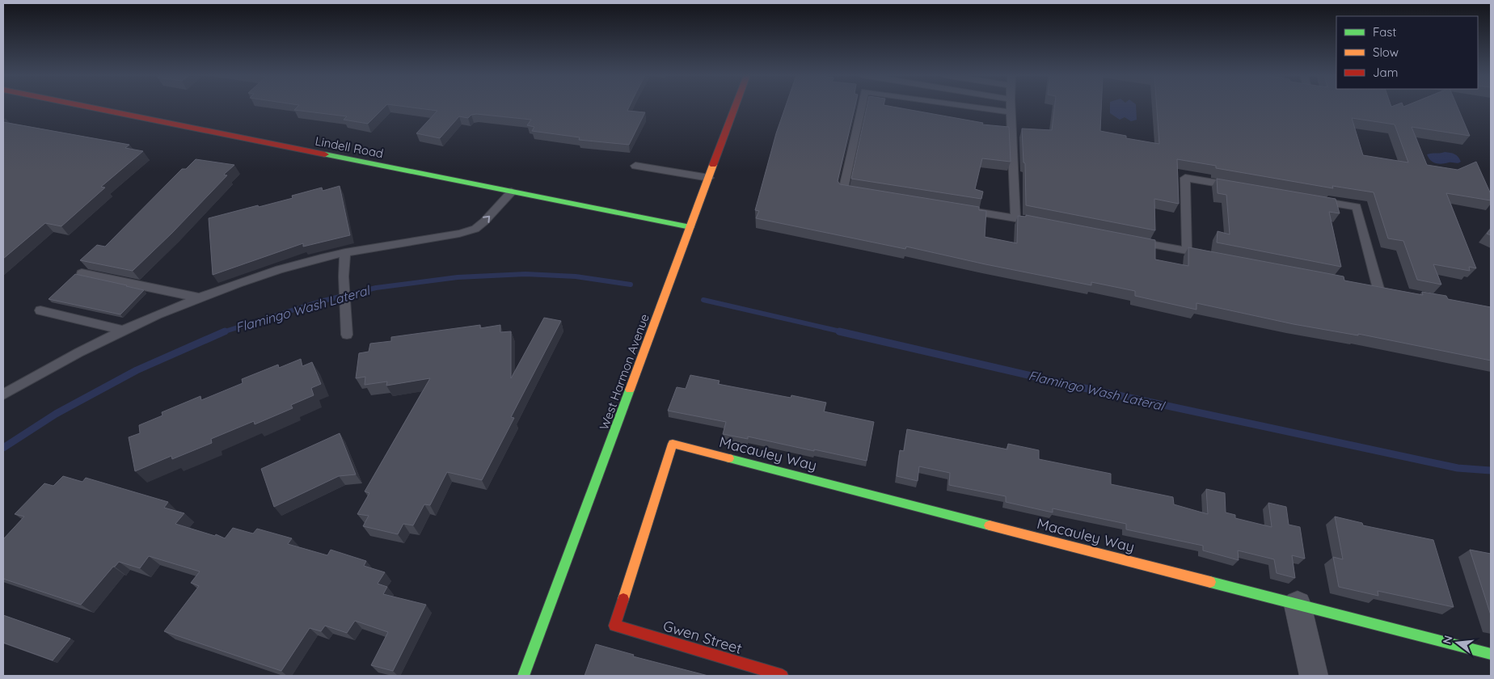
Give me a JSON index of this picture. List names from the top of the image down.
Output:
{
  "streets": {
    "street": [
      "Lindell Road",
      "West Harmon Avenue",
      "Macauley Way",
      "Gwen Street"
    ]
  },
  "crossings": [
    ["Lindell Road", "West Harmon Avenue"],
    ["Macauley Way", "Gwen Street"]
  ],
  "water": ["Flamingo Wash Lateral"],
  "legend": ["Fast", "Slow", "Jam"],
  "north": "left"
}
